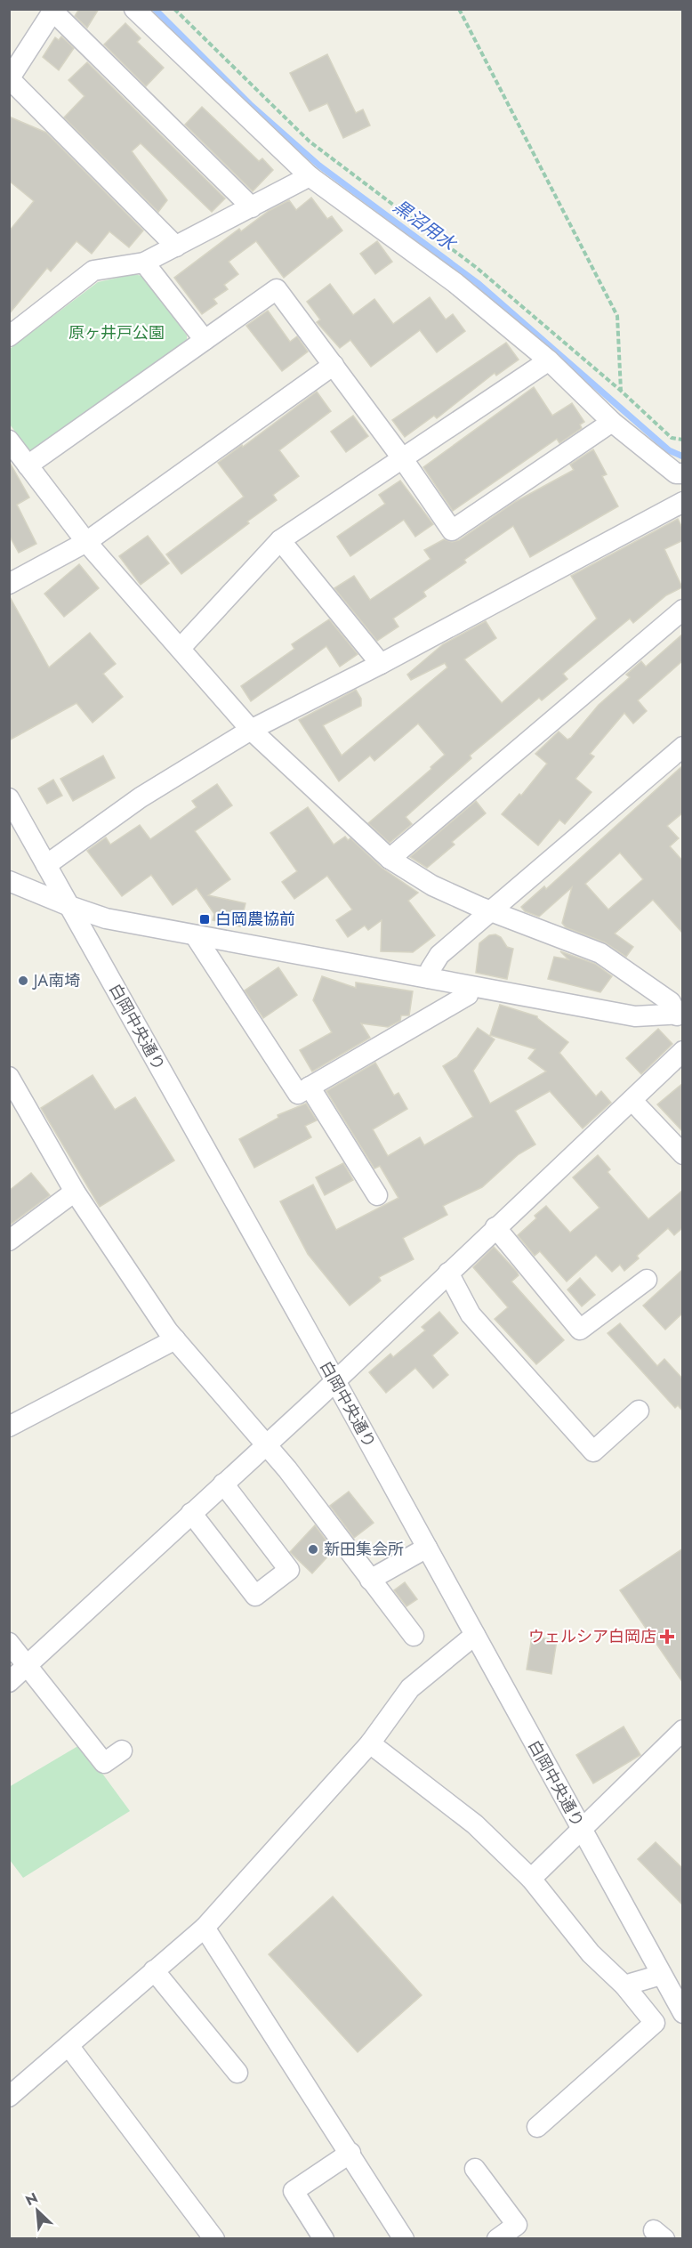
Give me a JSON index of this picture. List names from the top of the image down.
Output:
{
  "streets": {
    "street": ["白岡中央通り"]
  },
  "water": ["黒沼用水"],
  "parks": ["原ヶ井戸公園"],
  "places": {
    "transit": ["白岡農協前"],
    "other": ["JA南埼", "新田集会所"],
    "health": ["ウェルシア白岡店"]
  },
  "north": "top left"
}
